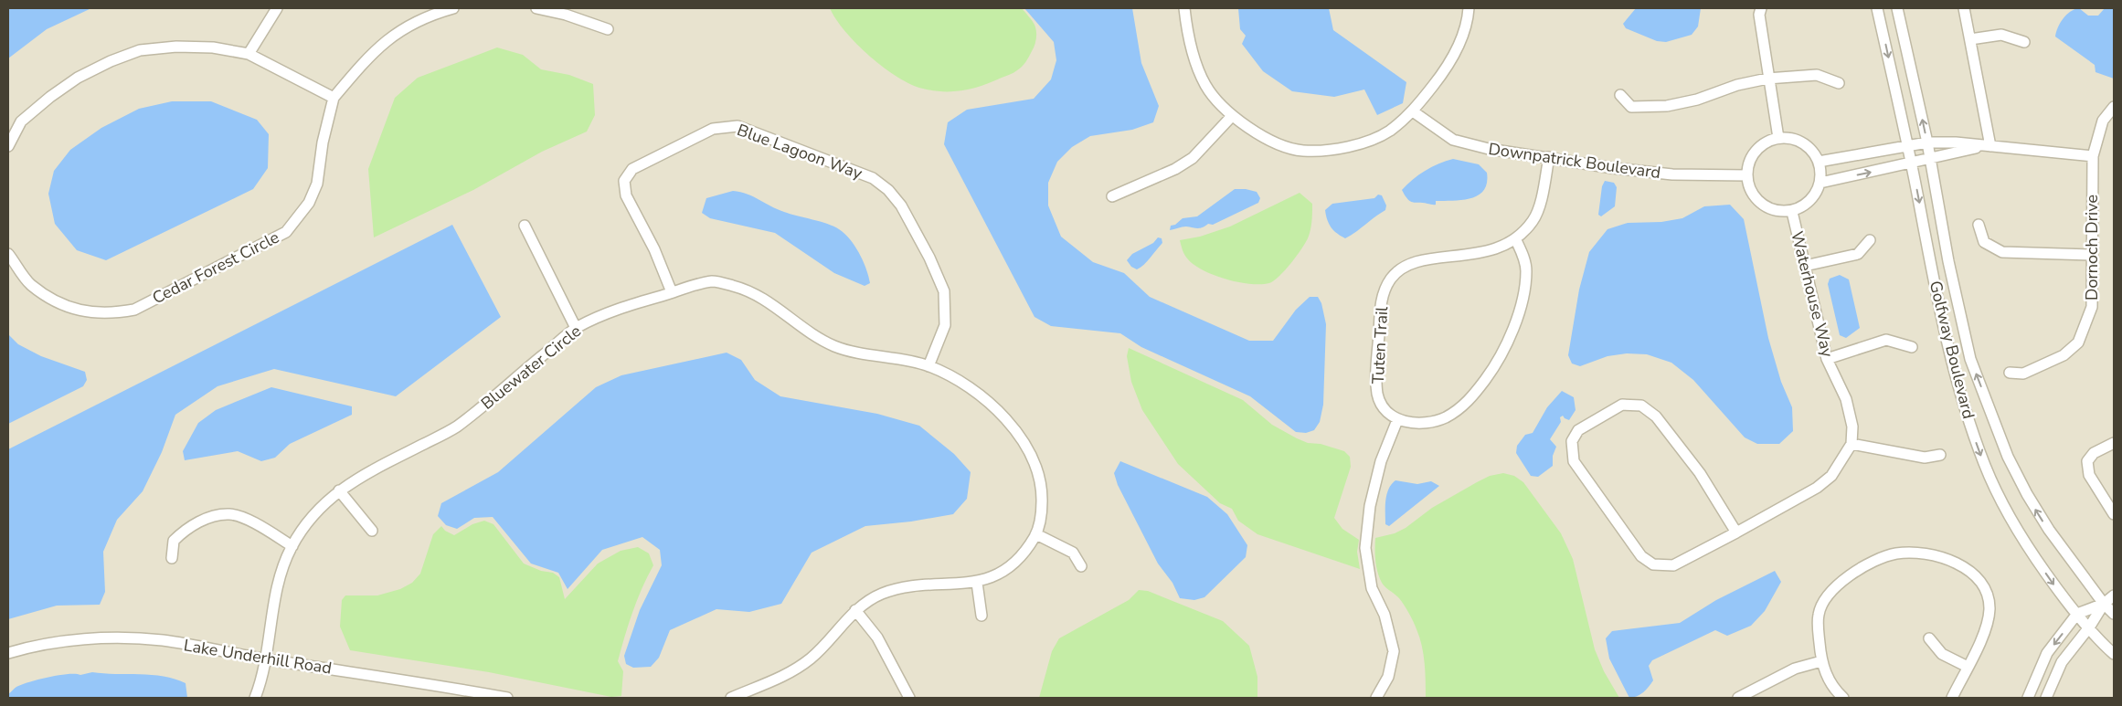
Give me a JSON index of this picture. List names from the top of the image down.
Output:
{
  "streets": {
    "street": [
      "Blue Lagoon Way",
      "Downpatrick Boulevard",
      "Dornoch Drive",
      "Cedar Forest Circle",
      "Waterhouse Way",
      "Tuten Trail",
      "Golfway Boulevard",
      "Bluewater Circle",
      "Lake Underhill Road"
    ]
  },
  "crossings": [
    ["Blue Lagoon Way", "Bluewater Circle"],
    ["Downpatrick Boulevard", "Waterhouse Way"],
    ["Downpatrick Boulevard", "Tuten Trail"],
    ["Bluewater Circle", "Lake Underhill Road"]
  ]
}
